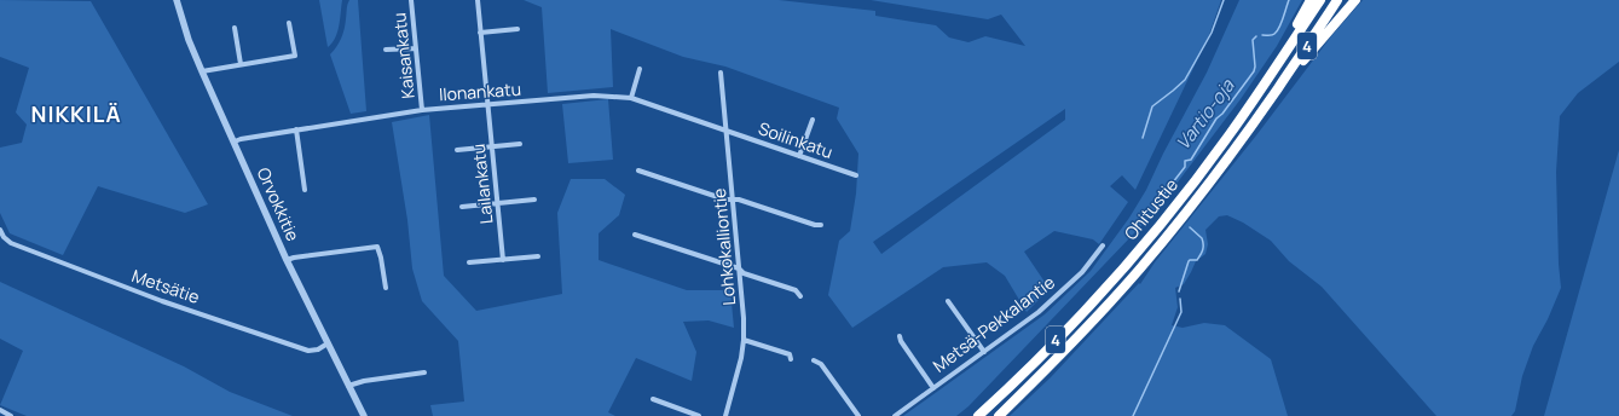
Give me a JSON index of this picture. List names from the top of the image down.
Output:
{
  "streets": {
    "highway": ["4", "Ohitustie"],
    "street": [
      "Kaisankatu",
      "Ilonankatu",
      "Soilinkatu",
      "Lailankatu",
      "Orvokkitie",
      "Lohkokalliontie",
      "Metsätie",
      "Metsä-Pekkalantie"
    ]
  },
  "crossings": [
    ["Kaisankatu", "Ilonankatu"],
    ["Ilonankatu", "Soilinkatu"],
    ["Ilonankatu", "Lailankatu"],
    ["Ilonankatu", "Orvokkitie"],
    ["Ilonankatu", "Lohkokalliontie"],
    ["Soilinkatu", "Lohkokalliontie"],
    ["Orvokkitie", "Metsätie"]
  ],
  "districts": ["NIKKILÄ"],
  "water": ["Vartio-oja"]
}
